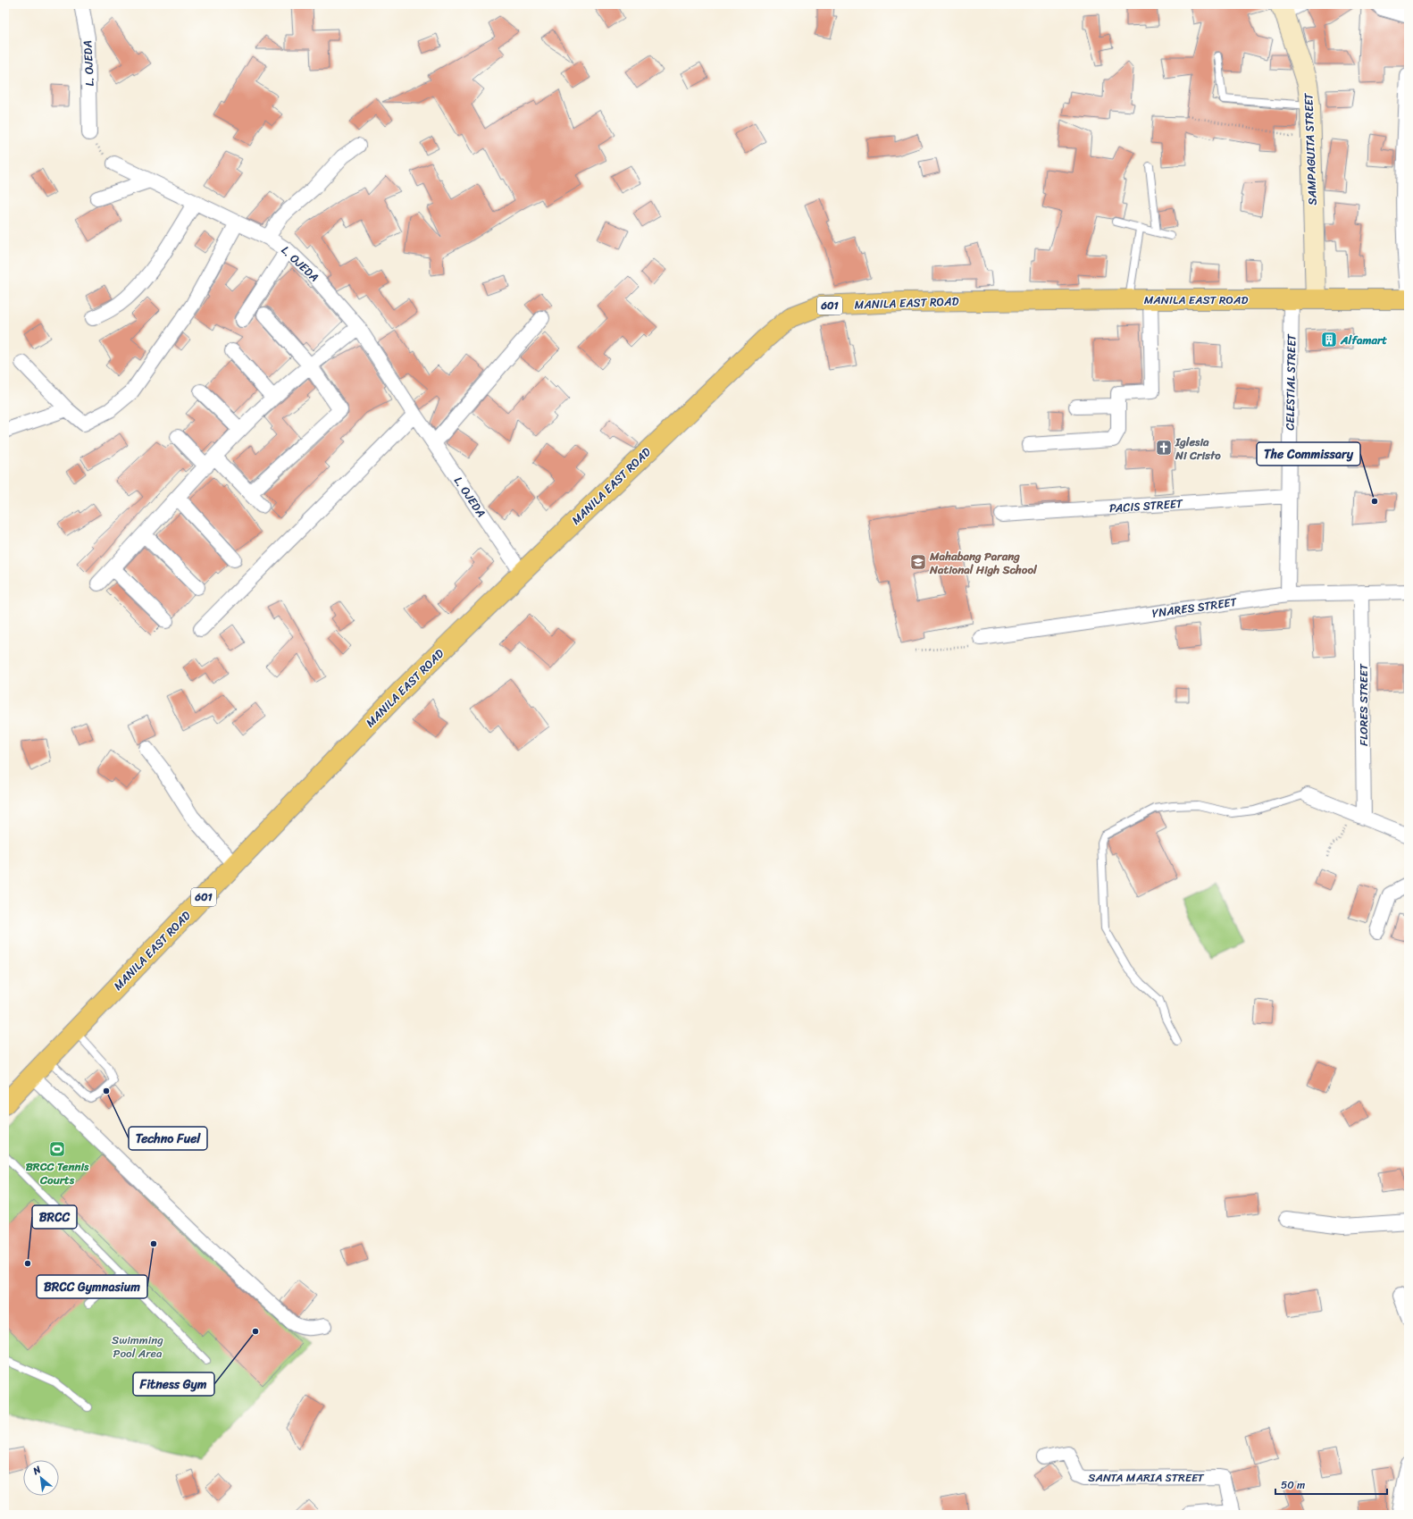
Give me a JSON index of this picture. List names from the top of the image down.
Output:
{
  "streets": {
    "main road": ["MANILA EAST ROAD", "601"],
    "street": [
      "L. OJEDA",
      "SAMPAGUITA STREET",
      "CELESTIAL STREET",
      "PACIS STREET",
      "YNARES STREET",
      "FLORES STREET",
      "SANTA MARIA STREET"
    ]
  },
  "crossings": [
    ["L. OJEDA", "MANILA EAST ROAD"],
    ["SAMPAGUITA STREET", "MANILA EAST ROAD"],
    ["MANILA EAST ROAD", "CELESTIAL STREET"],
    ["CELESTIAL STREET", "PACIS STREET"],
    ["CELESTIAL STREET", "YNARES STREET"],
    ["YNARES STREET", "FLORES STREET"]
  ],
  "parks": ["Swimming Pool Area"],
  "places": {
    "building": ["Alfamart"],
    "church": ["Iglesia Ni Cristo"],
    "other": [
      "The Commissary",
      "Techno Fuel",
      "BRCC Gymnasium",
      "BRCC",
      "Fitness Gym"
    ],
    "school or university": ["Mahabang Parang National High School"],
    "sports": ["BRCC Tennis Courts"]
  },
  "scale_bar": "50 m",
  "north": "top left"
}
